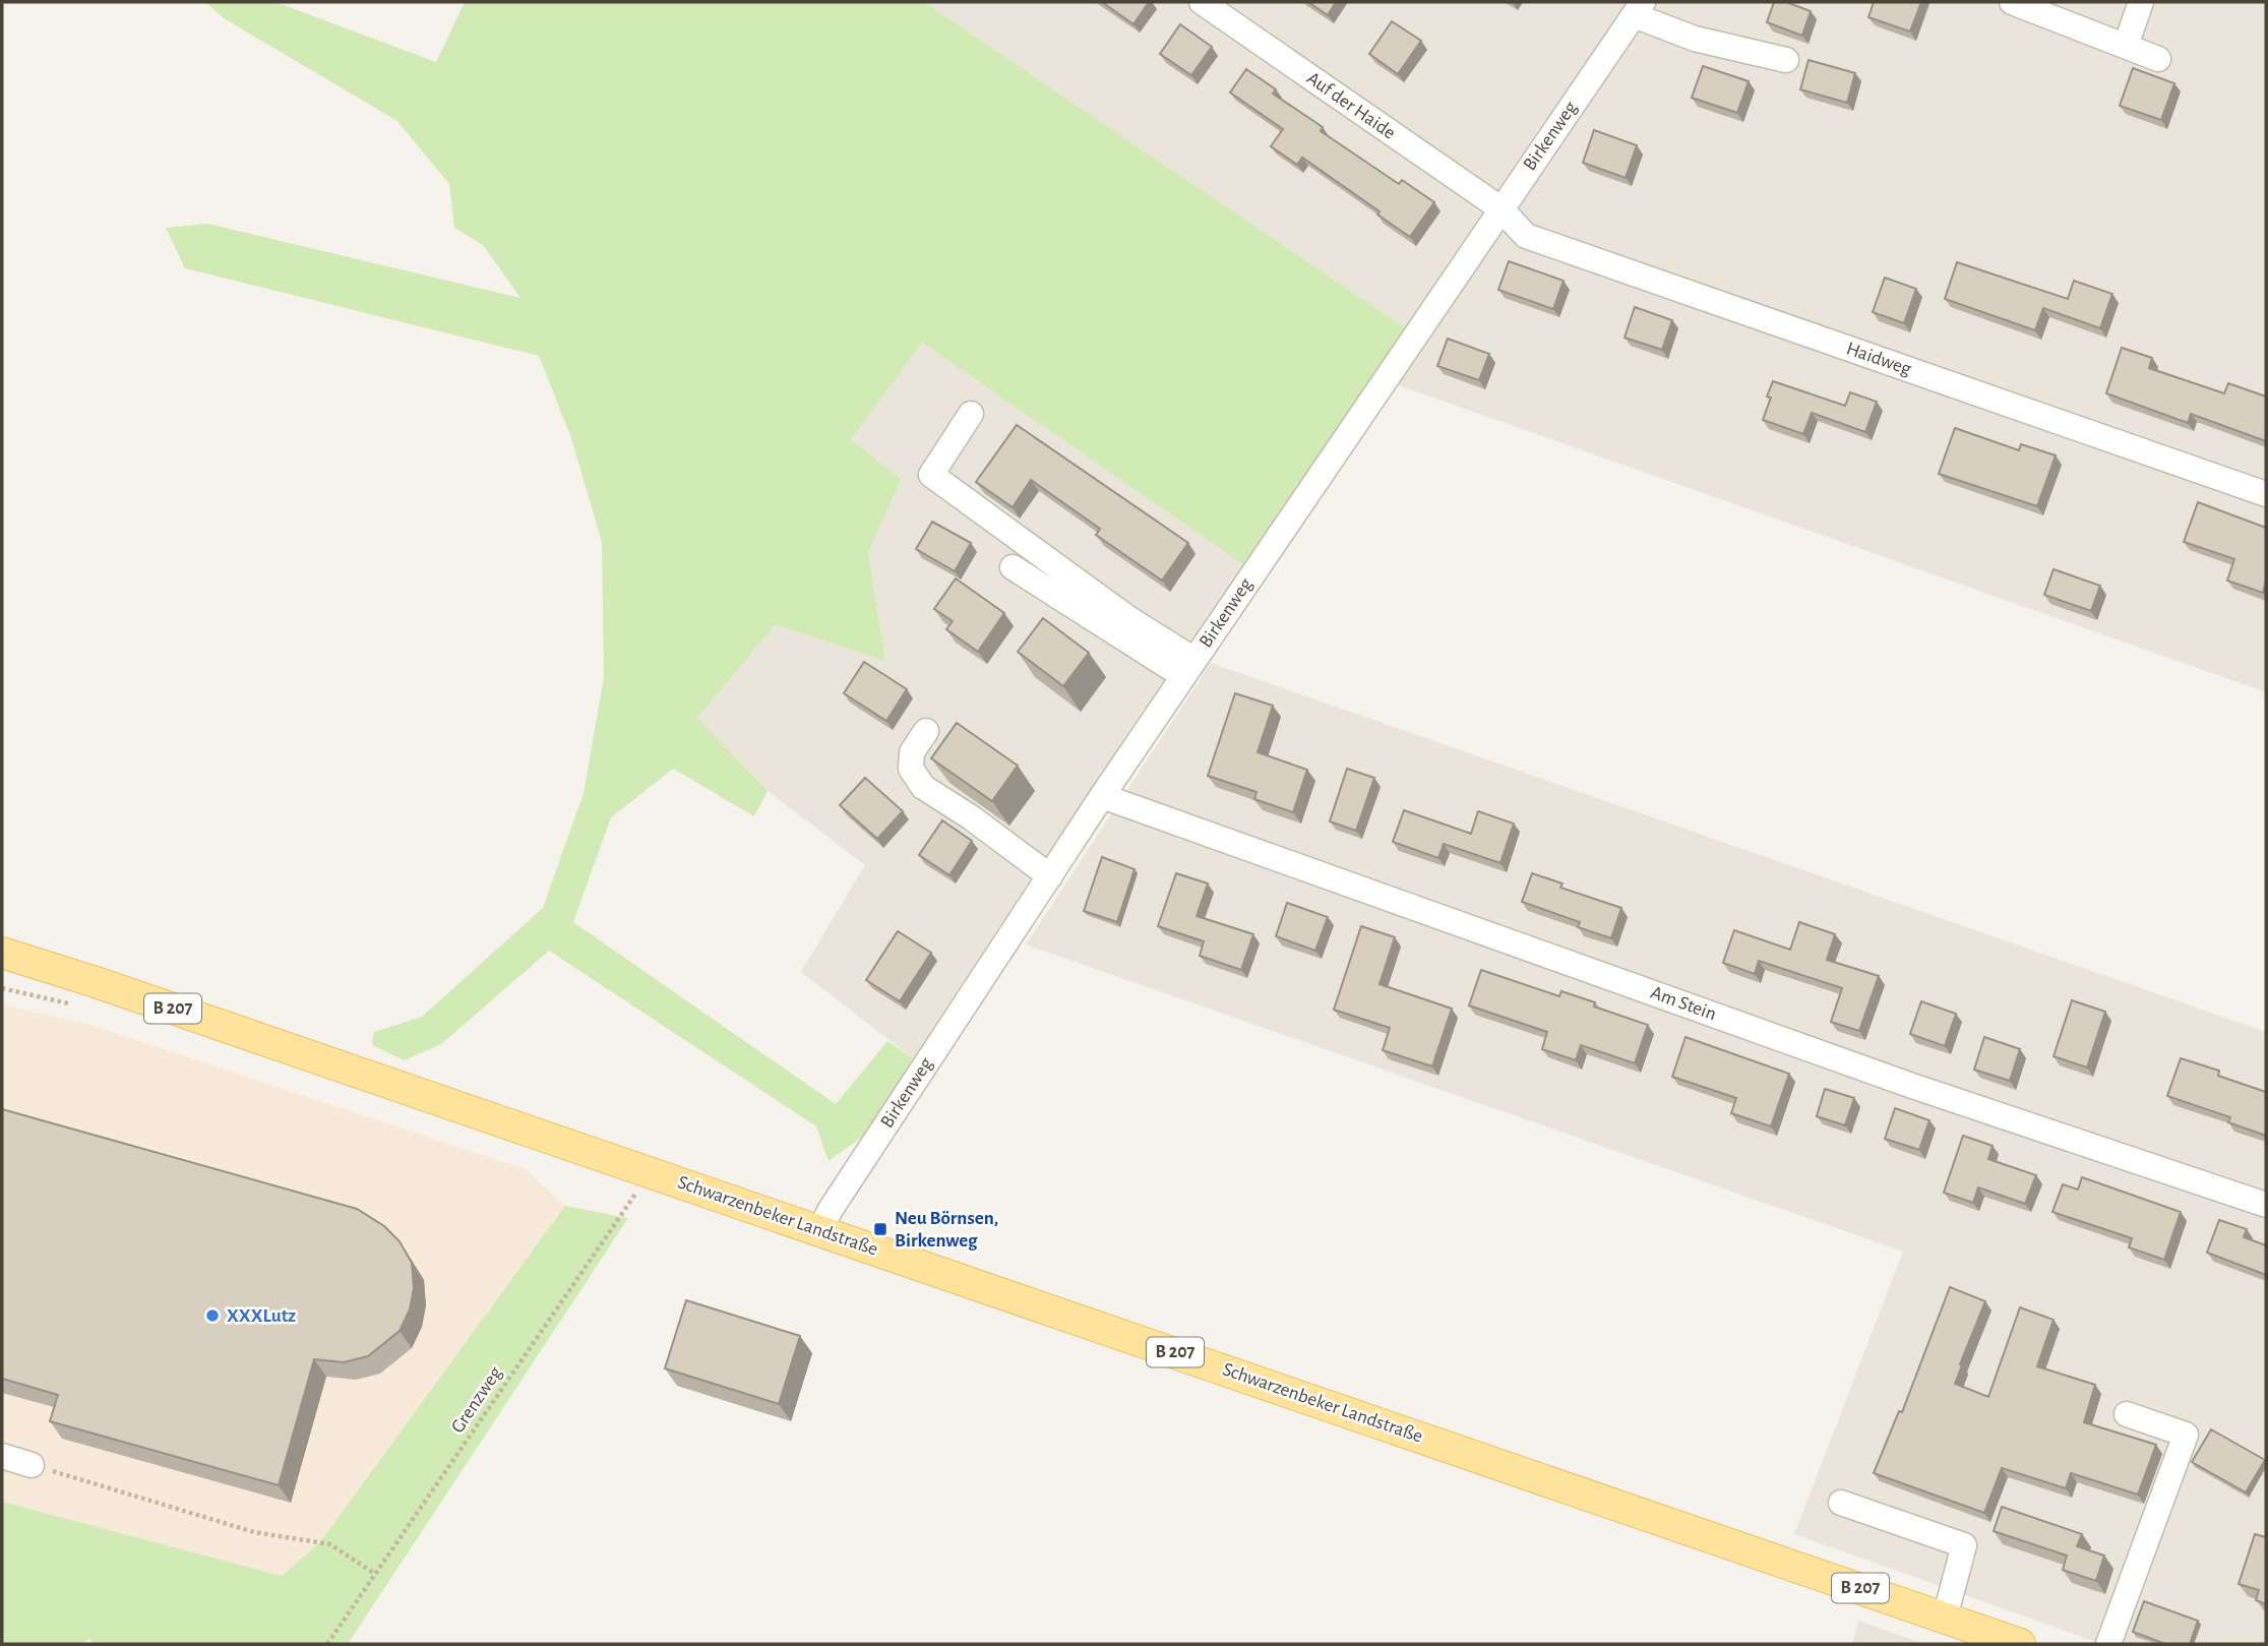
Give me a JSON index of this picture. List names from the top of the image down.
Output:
{
  "streets": {
    "main road": ["B 207", "Schwarzenbeker Landstraße"],
    "street": [
      "Auf der Haide",
      "Birkenweg",
      "Haidweg",
      "Am Stein"
    ],
    "path": ["Grenzweg"]
  },
  "crossings": [
    ["Auf der Haide", "Birkenweg"],
    ["Auf der Haide", "Haidweg"],
    ["Birkenweg", "Haidweg"],
    ["Birkenweg", "Am Stein"],
    ["Birkenweg", "Schwarzenbeker Landstraße"],
    ["Schwarzenbeker Landstraße", "Grenzweg"]
  ],
  "places": {
    "transit": ["Neu Börnsen, Birkenweg"],
    "other": ["XXXLutz"]
  }
}
